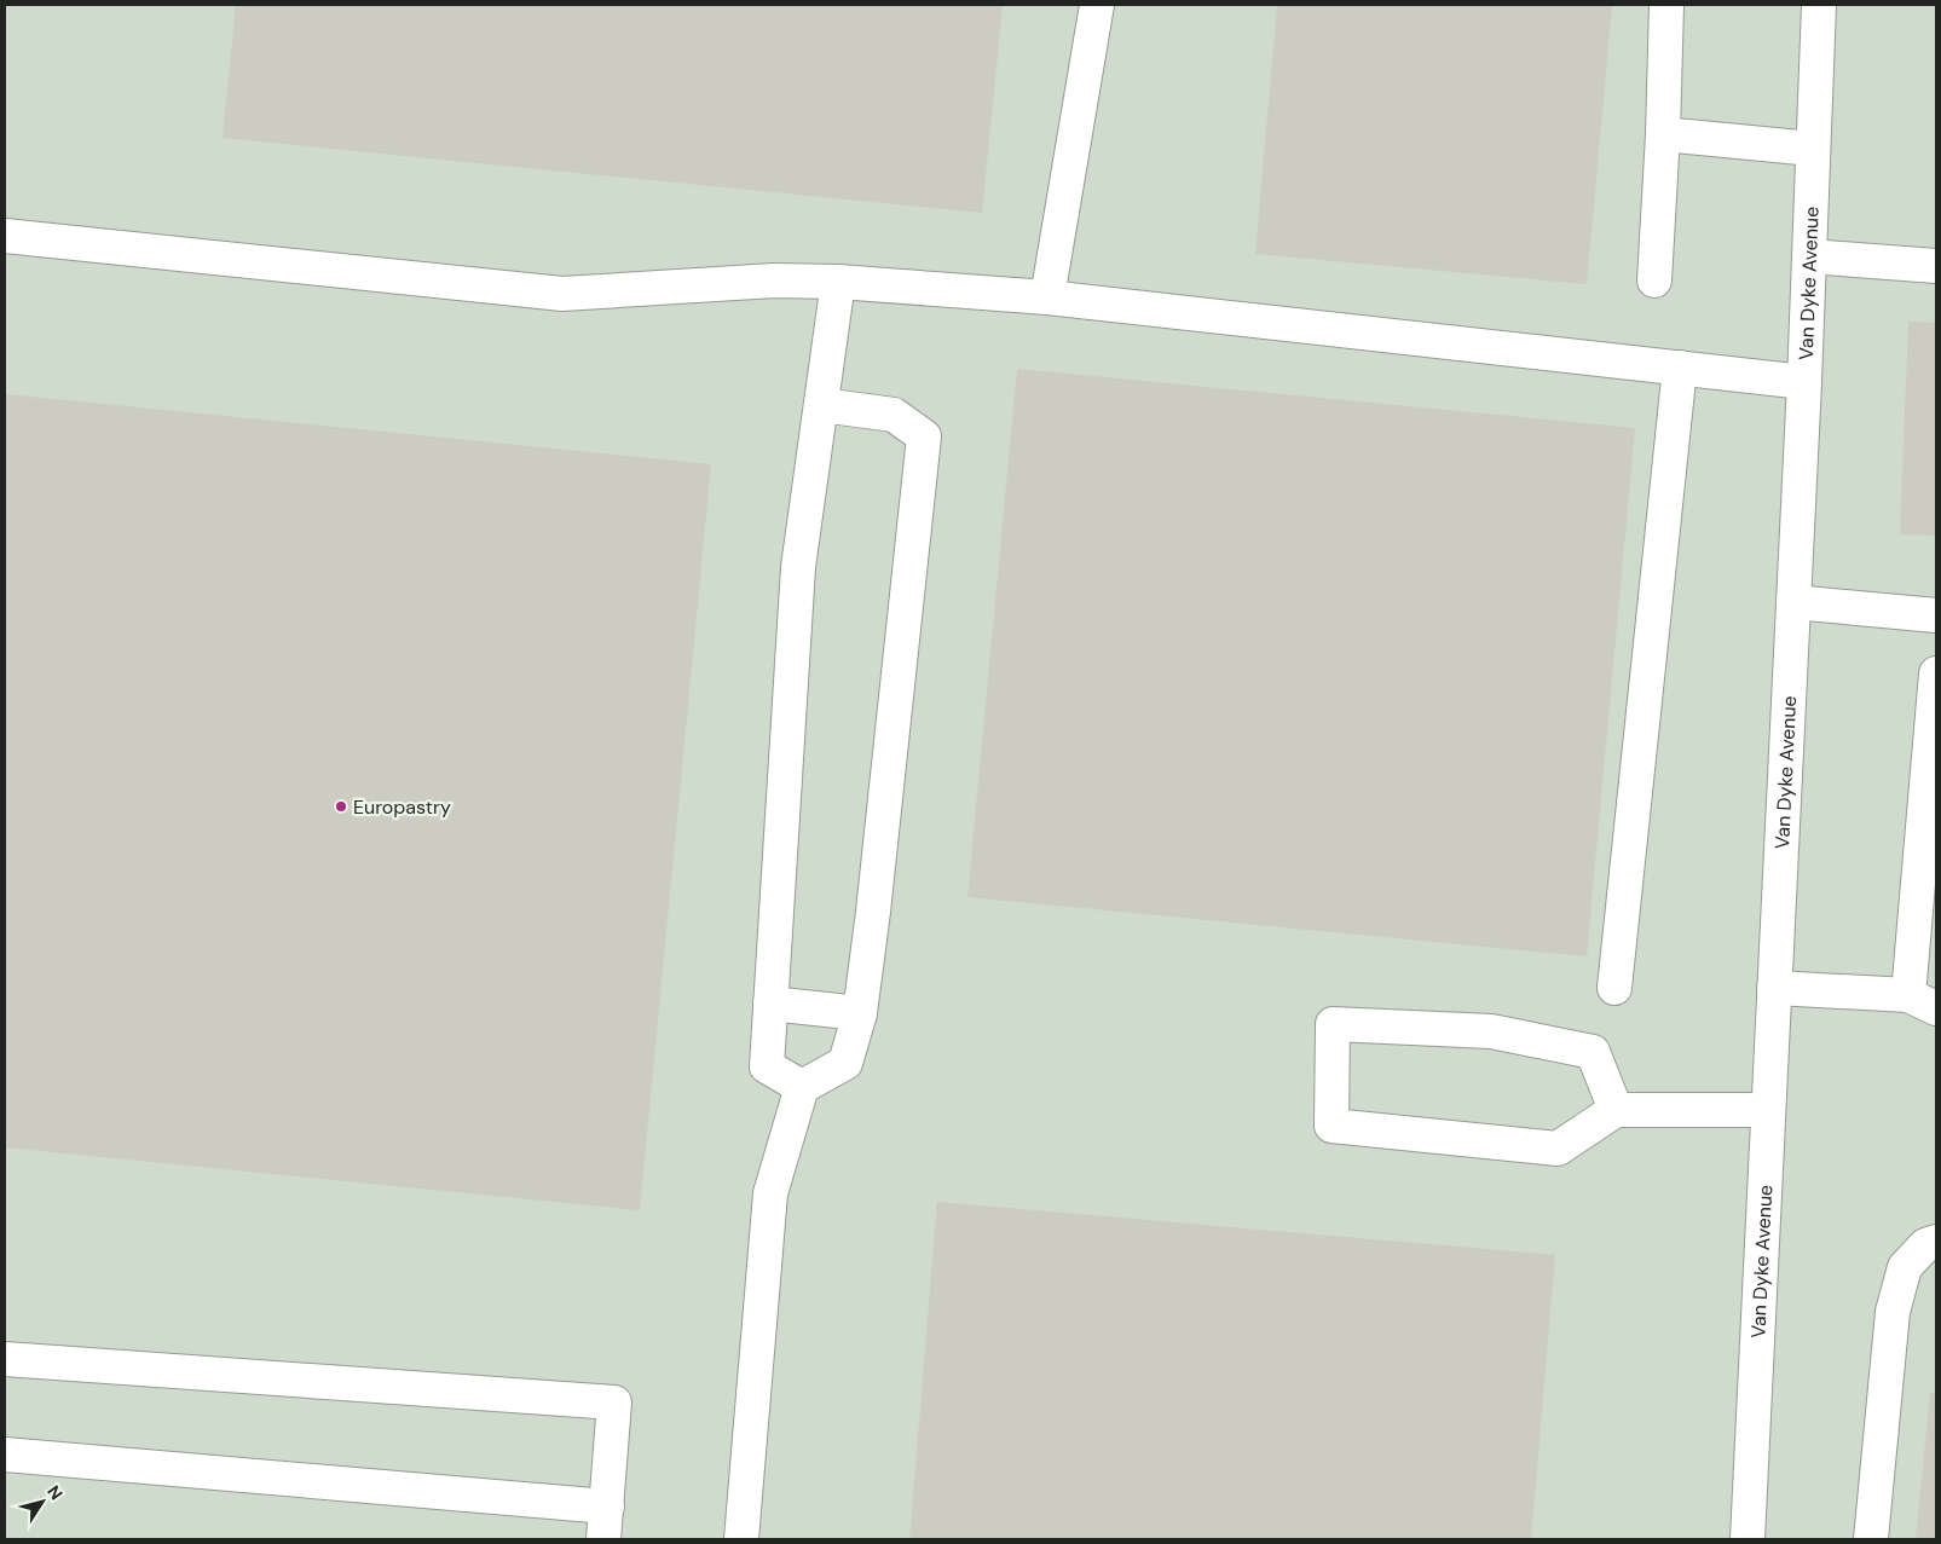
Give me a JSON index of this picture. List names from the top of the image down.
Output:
{
  "streets": {
    "street": ["Van Dyke Avenue"]
  },
  "places": ["Europastry"],
  "north": "top right"
}
